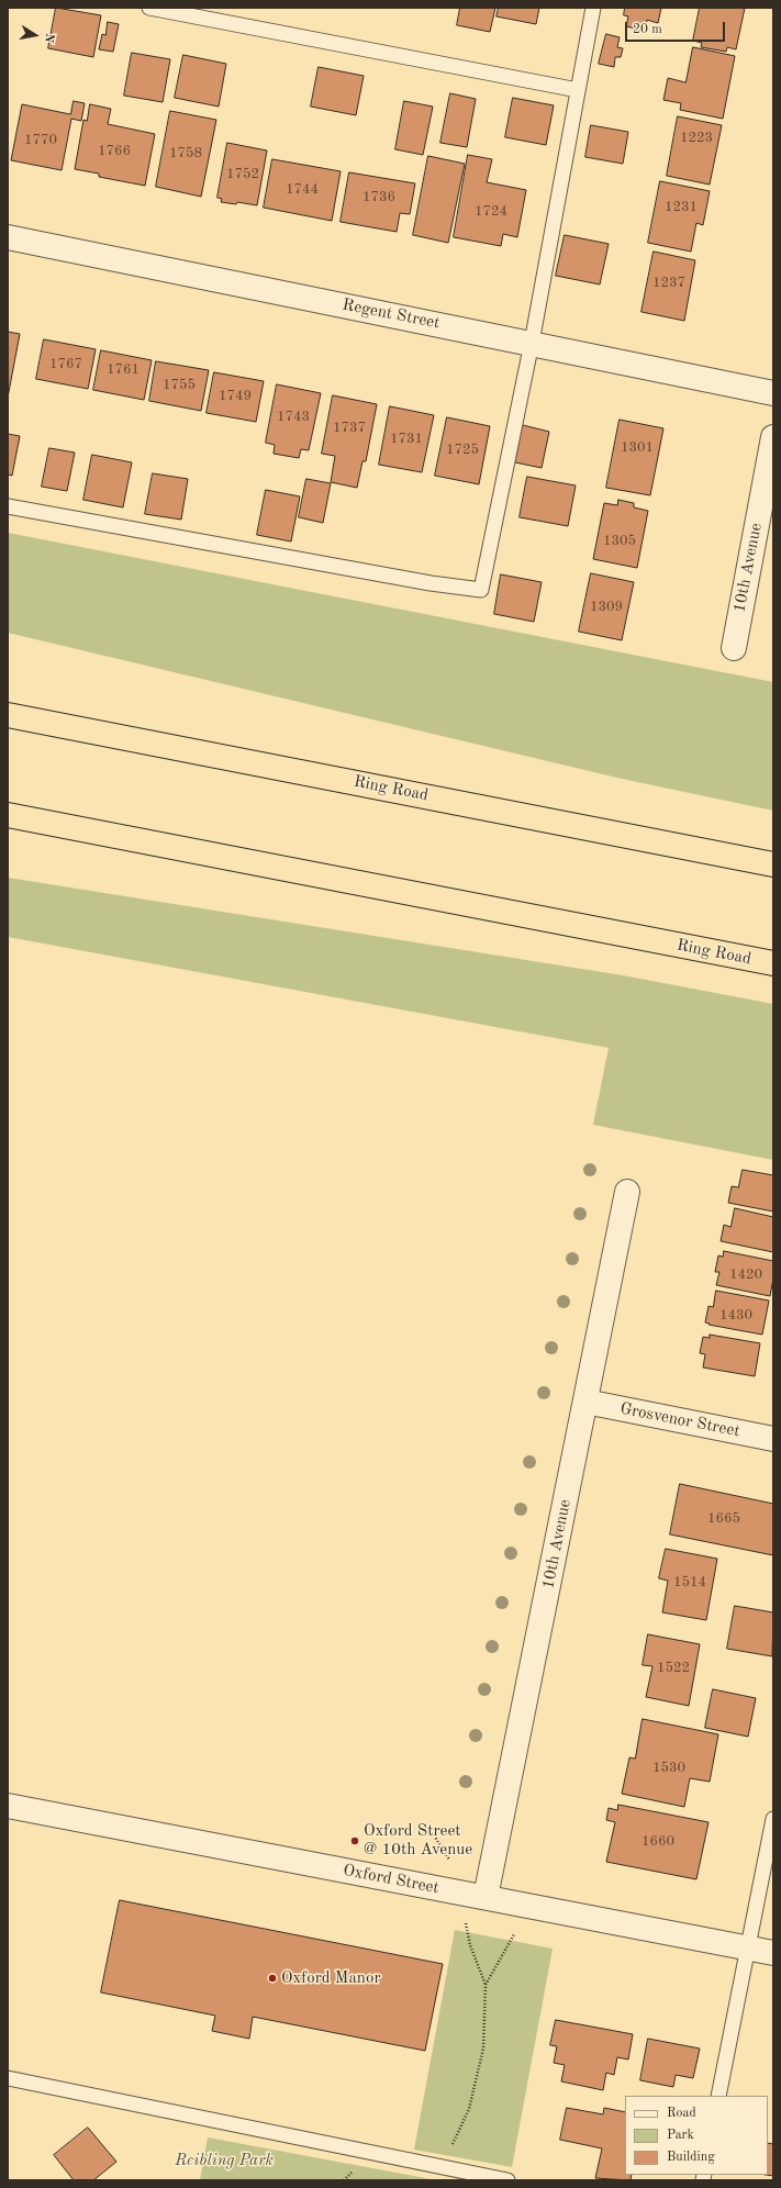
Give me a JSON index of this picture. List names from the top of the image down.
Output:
{
  "streets": {
    "highway": ["Ring Road"],
    "street": [
      "Regent Street",
      "10th Avenue",
      "Grosvenor Street",
      "Oxford Street"
    ]
  },
  "crossings": [
    ["10th Avenue", "Grosvenor Street"],
    ["10th Avenue", "Oxford Street"]
  ],
  "parks": ["Reibling Park"],
  "places": ["Oxford Street @ 10th Avenue", "Oxford Manor"],
  "house_numbers": [
    "1223",
    "1770",
    "1766",
    "1758",
    "1752",
    "1744",
    "1736",
    "1231",
    "1724",
    "1237",
    "1767",
    "1761",
    "1755",
    "1749",
    "1743",
    "1737",
    "1731",
    "1301",
    "1725",
    "1305",
    "1309",
    "1420",
    "1430",
    "1665",
    "1514",
    "1522",
    "1530",
    "1660"
  ],
  "legend": ["Road", "Park", "Building"],
  "scale_bar": "20 m",
  "north": "right"
}
